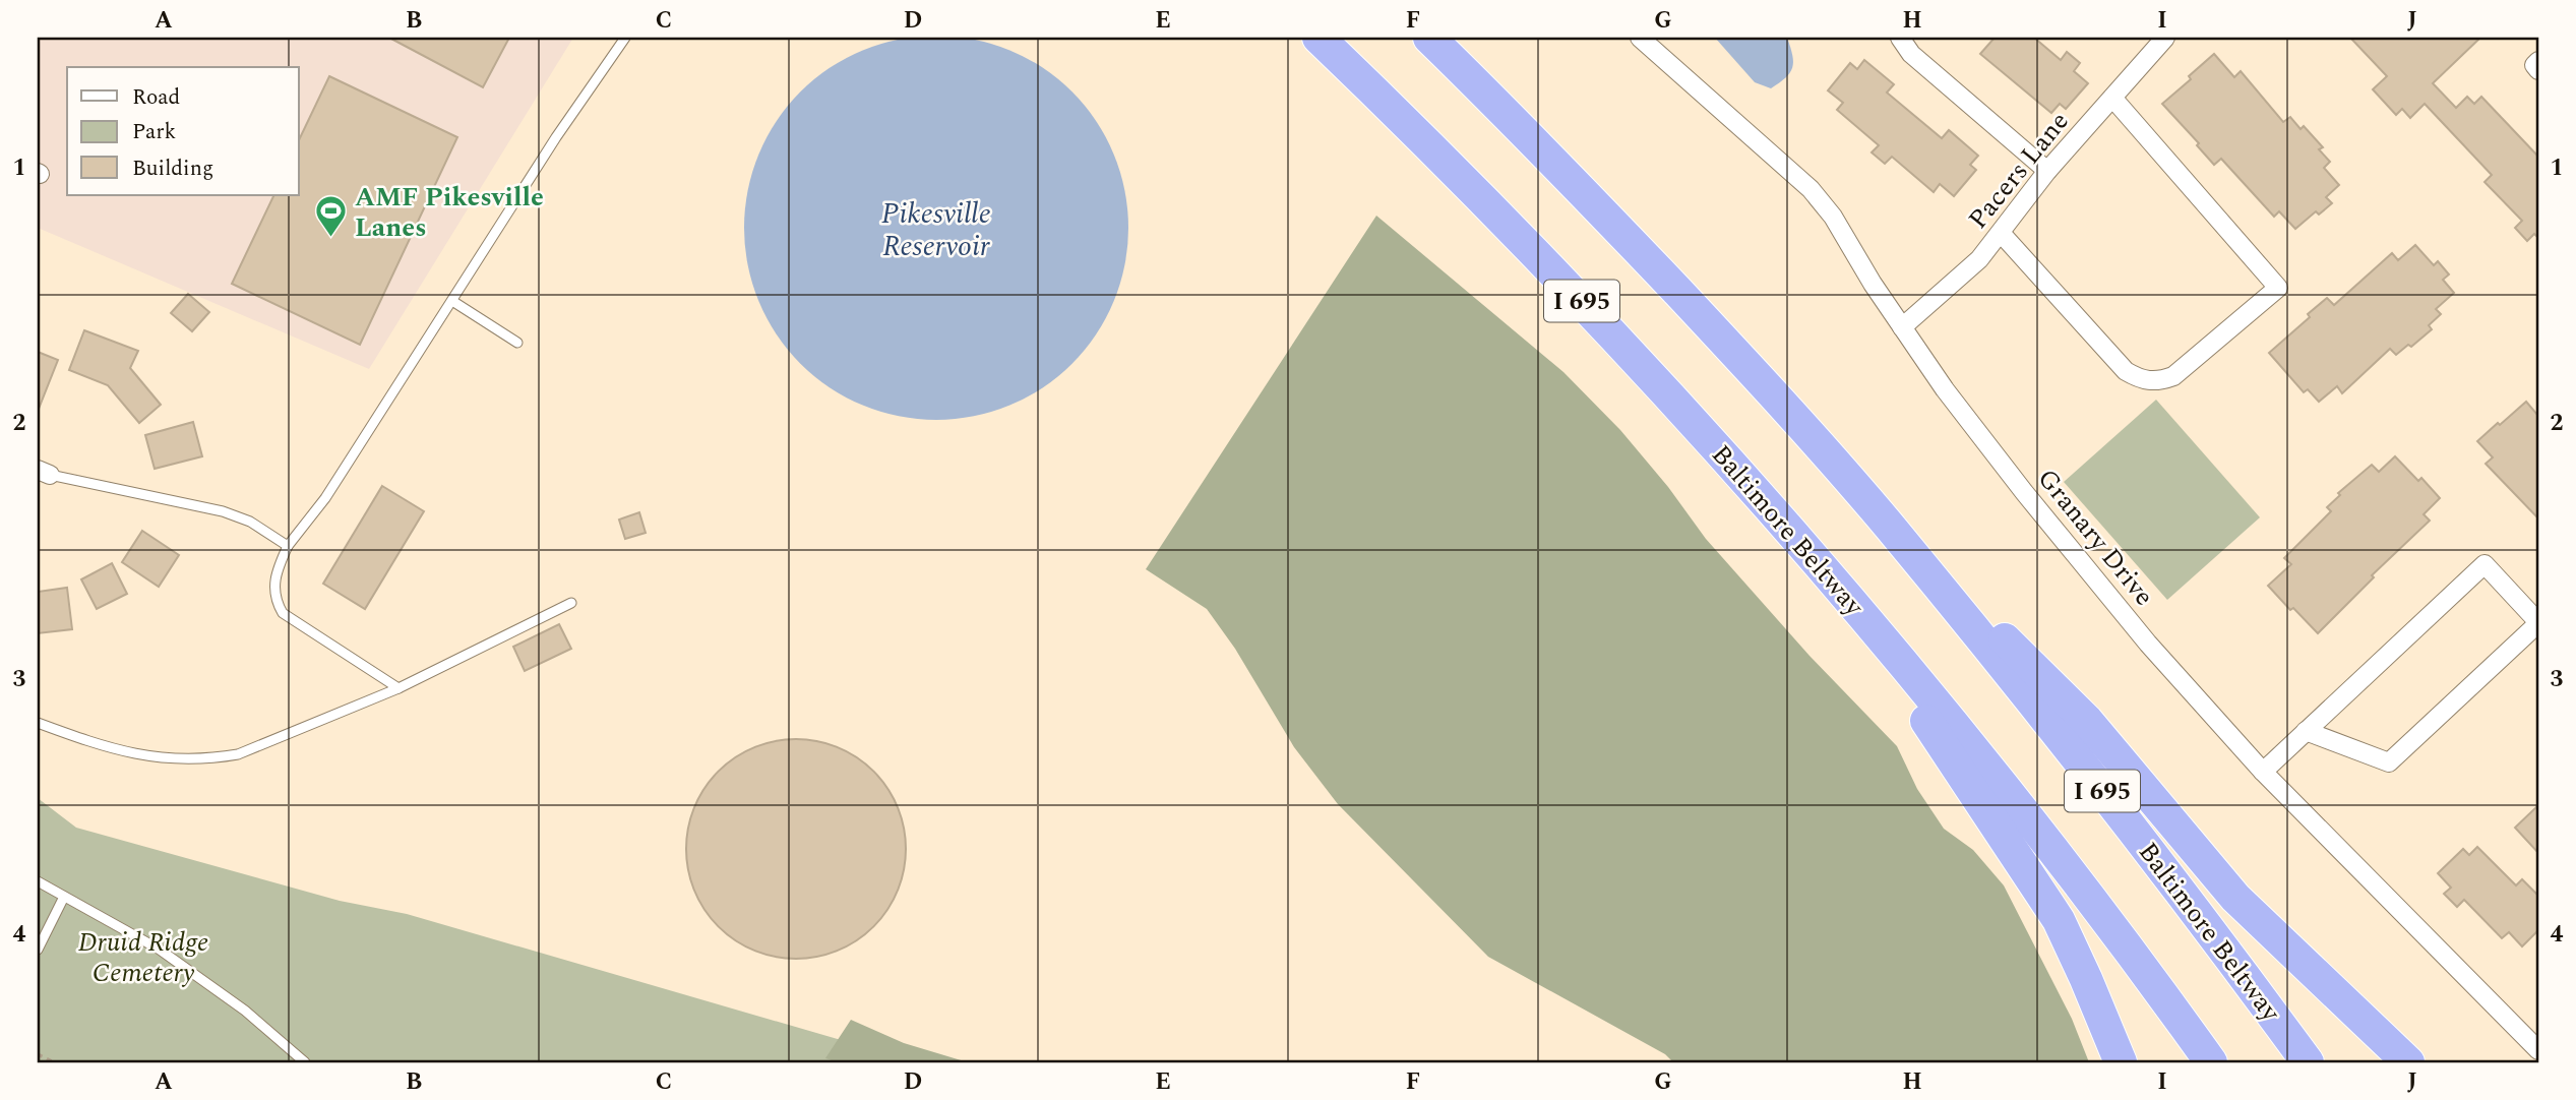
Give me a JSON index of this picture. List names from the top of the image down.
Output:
{
  "streets": {
    "highway": ["I 695", "Baltimore Beltway"],
    "street": ["Pacers Lane", "Granary Drive"]
  },
  "crossings": [
    ["Pacers Lane", "Granary Drive"]
  ],
  "water": ["Pikesville Reservoir"],
  "parks": ["Druid Ridge Cemetery"],
  "places": {
    "sports": ["AMF Pikesville Lanes"]
  },
  "legend": ["Road", "Park", "Building"],
  "grid": {
    "columns": [
      "A",
      "B",
      "C",
      "D",
      "E",
      "F",
      "G",
      "H",
      "I",
      "J"
    ],
    "rows": [
      "1",
      "2",
      "3",
      "4"
    ]
  }
}
